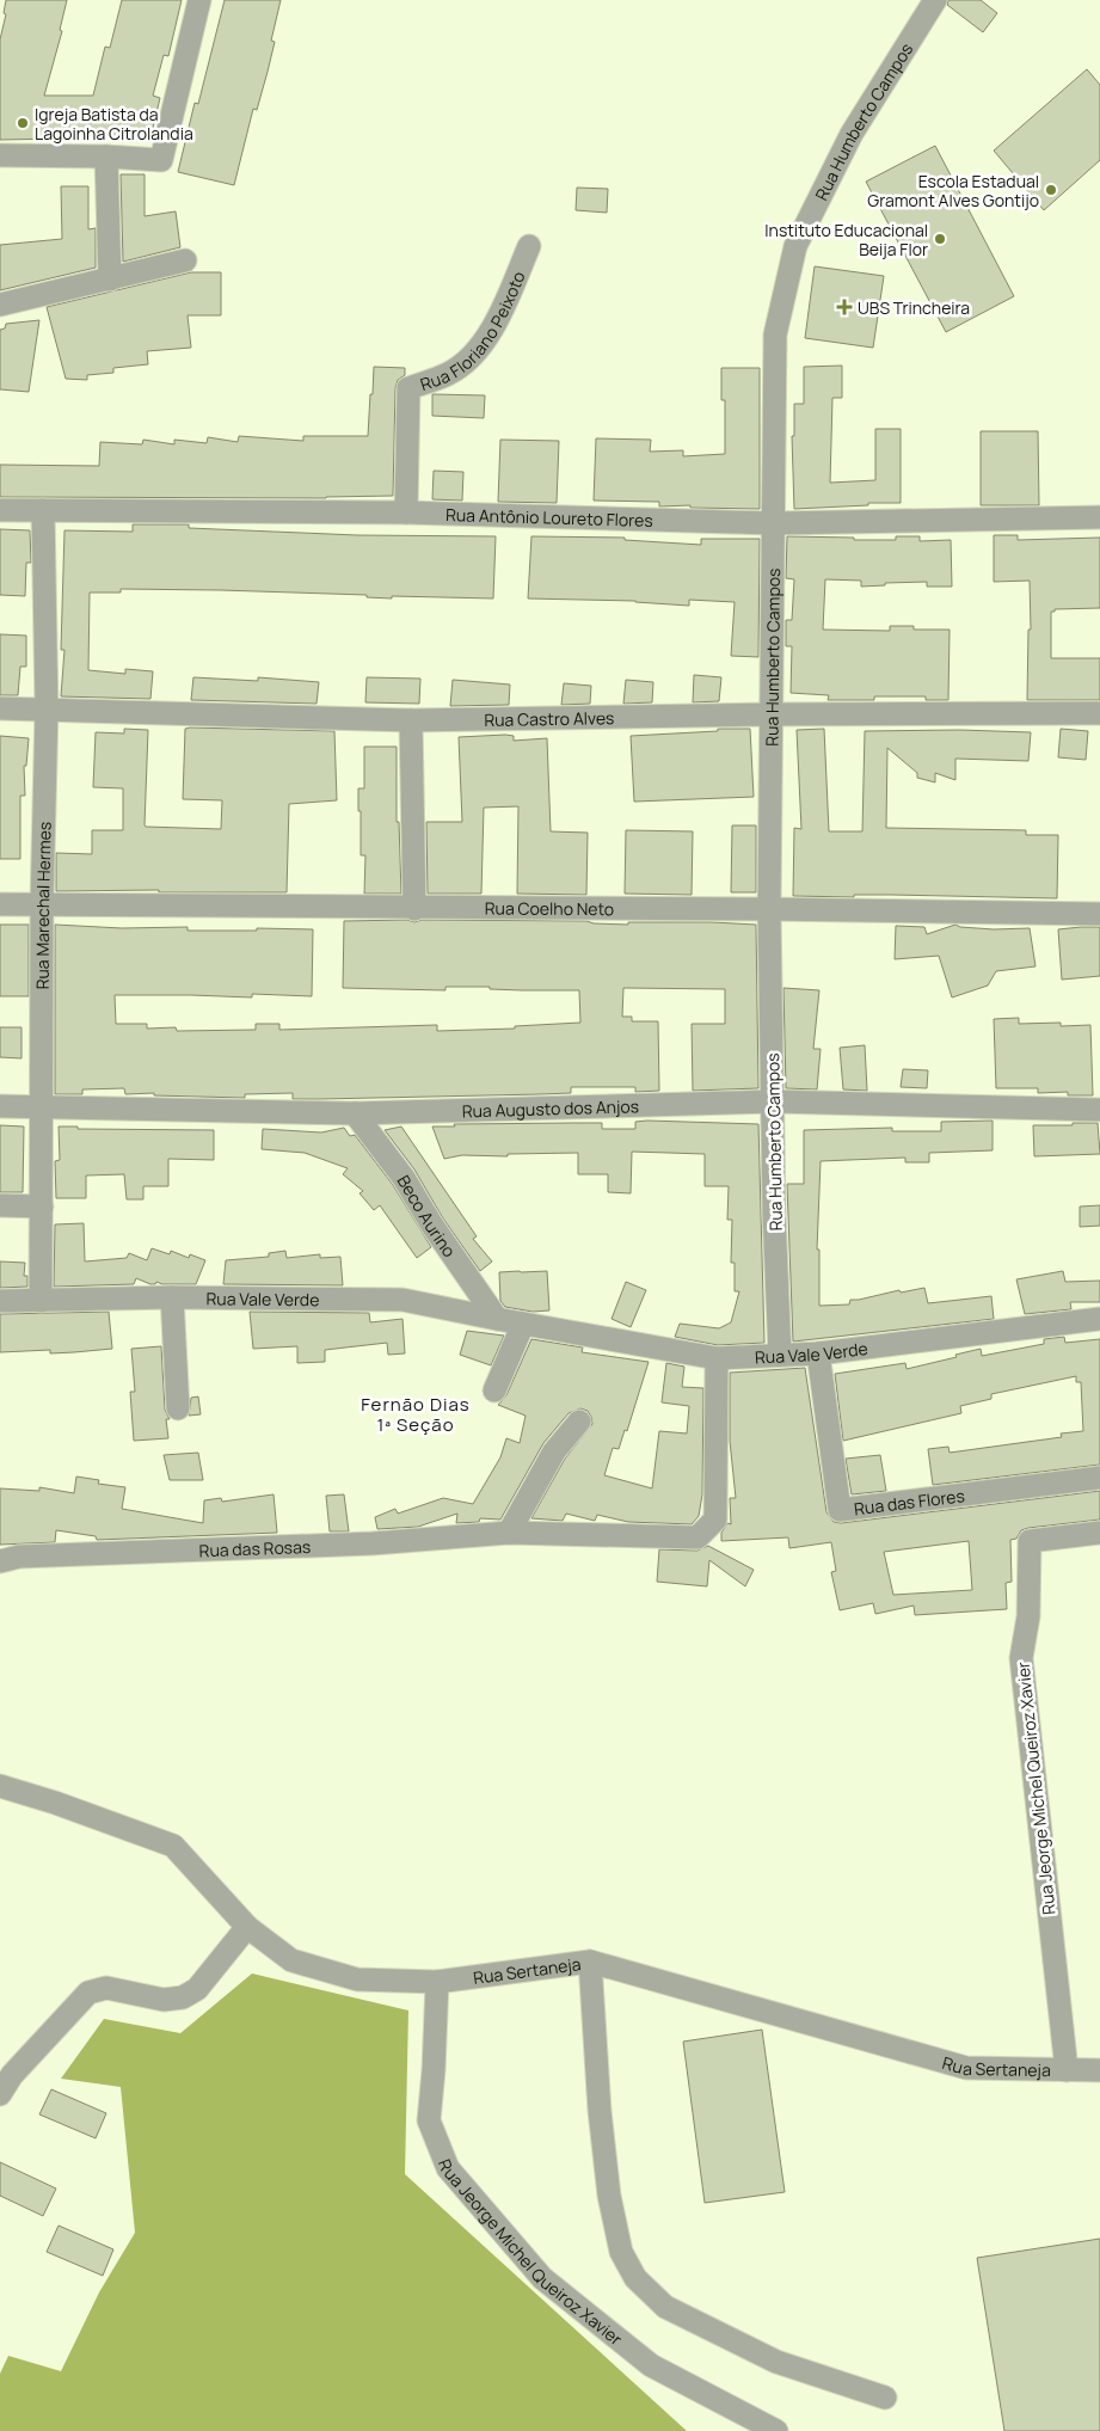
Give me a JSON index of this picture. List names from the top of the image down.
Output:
{
  "streets": {
    "street": [
      "Rua Humberto Campos",
      "Rua Floriano Peixoto",
      "Rua Antônio Loureto Flores",
      "Rua Castro Alves",
      "Rua Marechal Hermes",
      "Rua Coelho Neto",
      "Rua Augusto dos Anjos",
      "Beco Aurino",
      "Rua Vale Verde",
      "Rua das Flores",
      "Rua das Rosas",
      "Rua Jeorge Michel Queiroz Xavier",
      "Rua Sertaneja"
    ]
  },
  "crossings": [
    ["Rua Humberto Campos", "Rua Antônio Loureto Flores"],
    ["Rua Humberto Campos", "Rua Castro Alves"],
    ["Rua Humberto Campos", "Rua Coelho Neto"],
    ["Rua Humberto Campos", "Rua Augusto dos Anjos"],
    ["Rua Humberto Campos", "Rua Vale Verde"],
    ["Rua Floriano Peixoto", "Rua Antônio Loureto Flores"],
    ["Rua Antônio Loureto Flores", "Rua Marechal Hermes"],
    ["Rua Castro Alves", "Rua Marechal Hermes"],
    ["Rua Marechal Hermes", "Rua Coelho Neto"],
    ["Rua Marechal Hermes", "Rua Augusto dos Anjos"],
    ["Rua Marechal Hermes", "Rua Vale Verde"],
    ["Rua Augusto dos Anjos", "Beco Aurino"],
    ["Beco Aurino", "Rua Vale Verde"],
    ["Rua Vale Verde", "Rua das Flores"],
    ["Rua Vale Verde", "Rua das Rosas"],
    ["Rua Jeorge Michel Queiroz Xavier", "Rua Sertaneja"]
  ],
  "districts": ["Fernão Dias 1ª Seção"],
  "places": {
    "other": ["Igreja Batista da Lagoinha Citrolandia", "Escola Estadual Gramont Alves Gontijo", "Instituto Educacional Beija Flor"],
    "health": ["UBS Trincheira"]
  }
}
